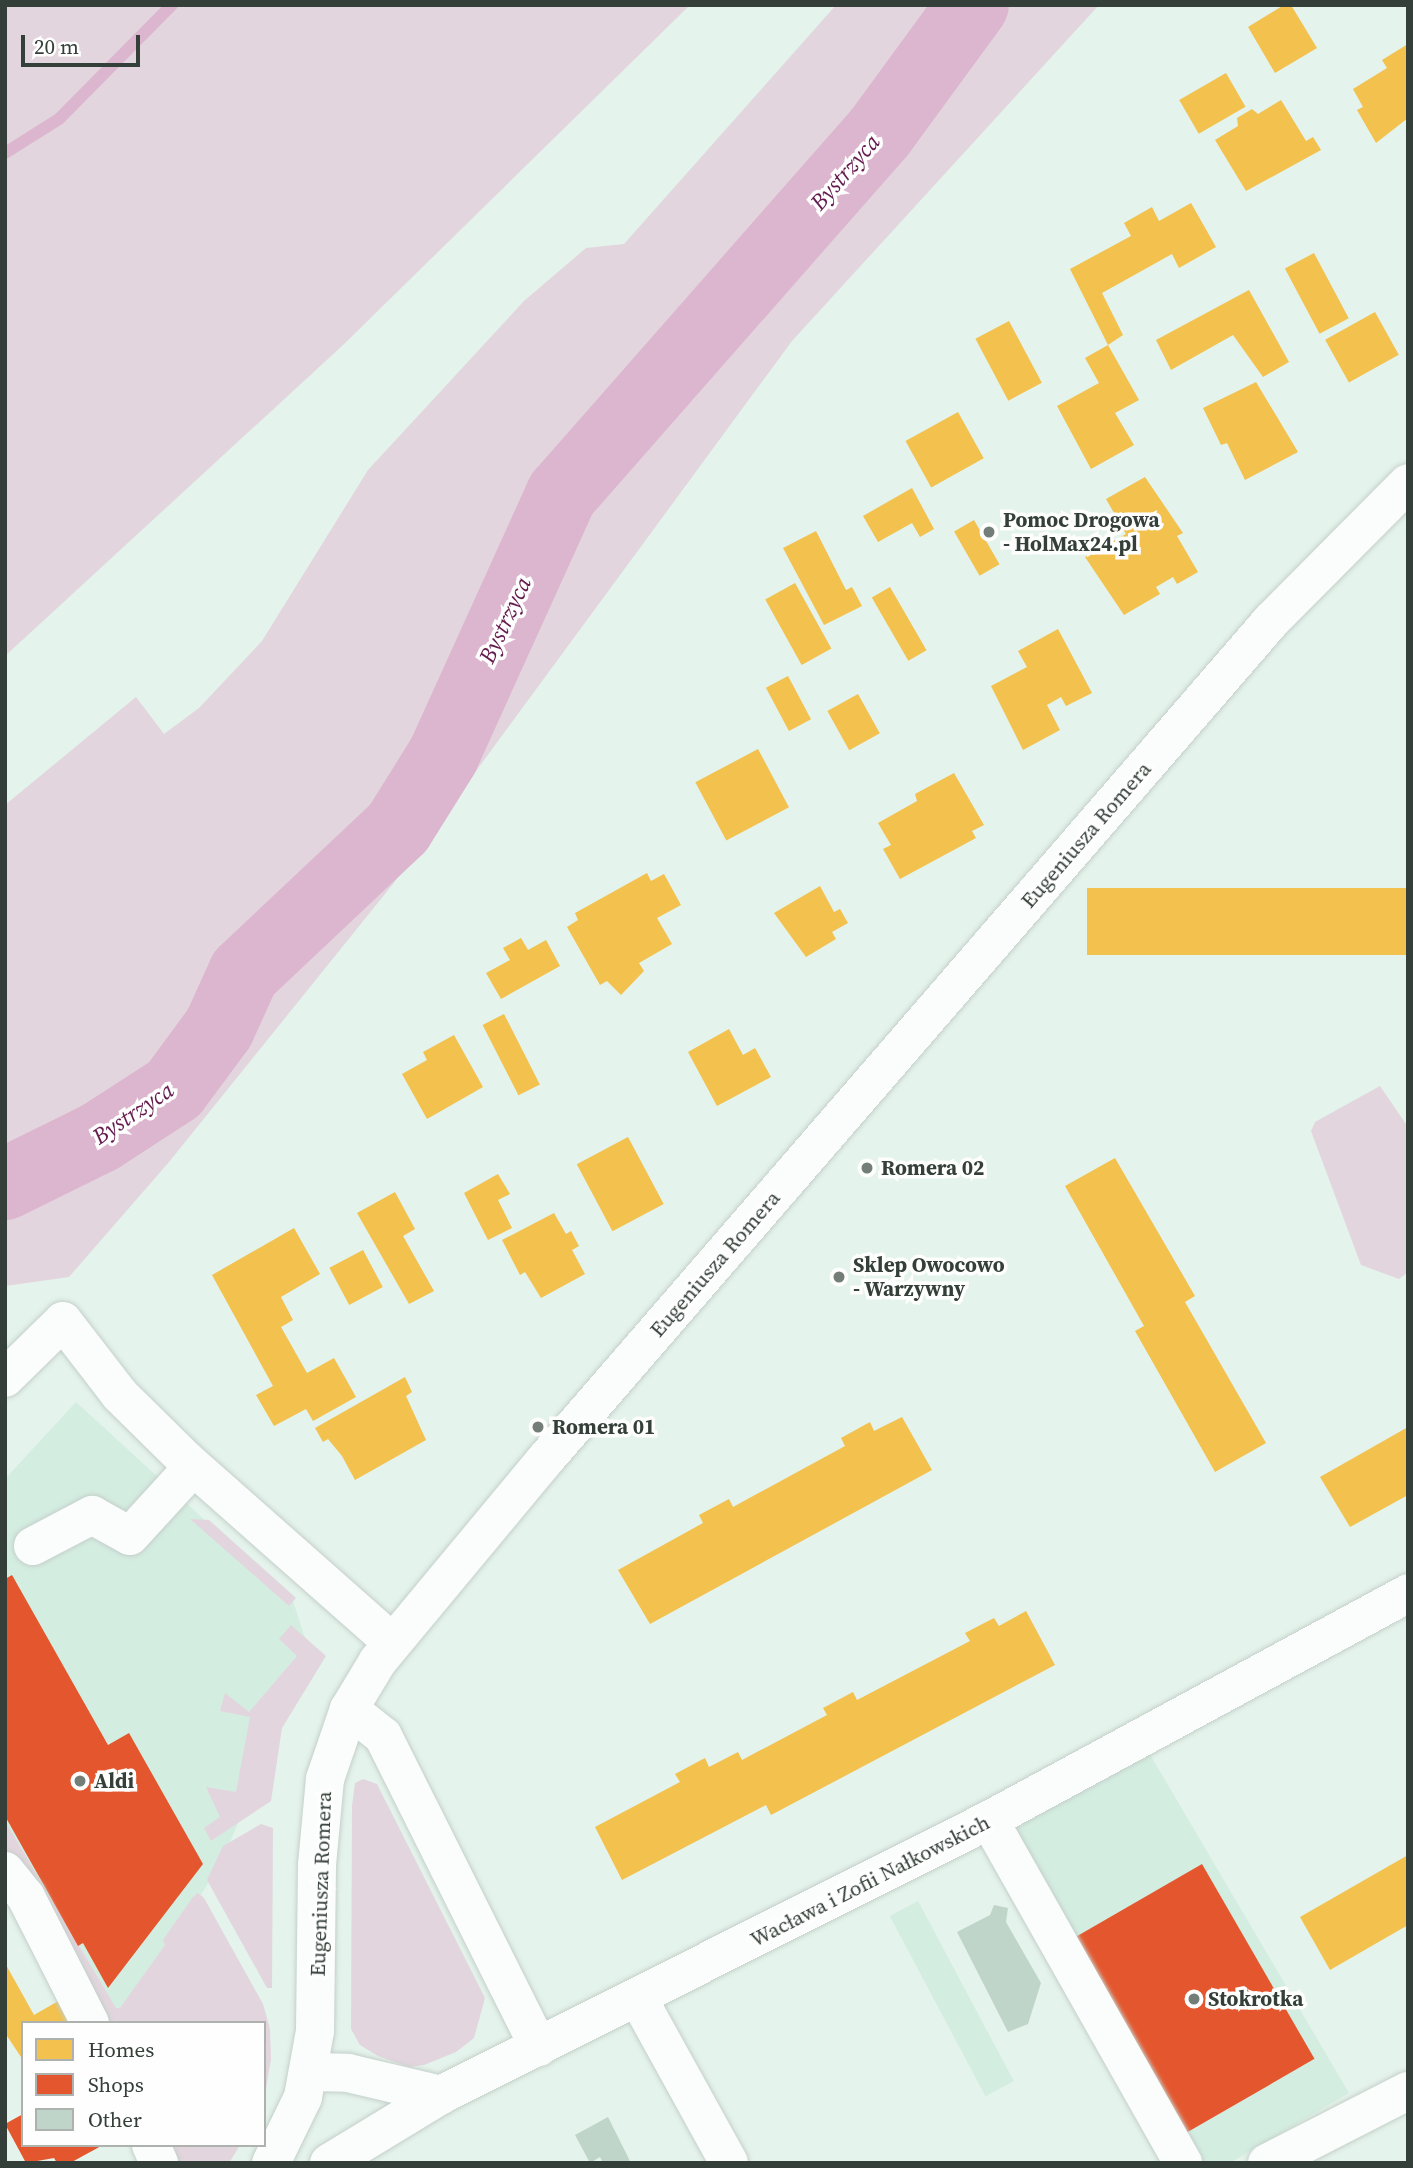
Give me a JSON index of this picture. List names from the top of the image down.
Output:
{
  "streets": {
    "street": ["Eugeniusza Romera", "Wacława i Zofii Nałkowskich"]
  },
  "water": ["Bystrzyca"],
  "places": [
    "Pomoc Drogowa - HolMax24.pl",
    "Romera 02",
    "Sklep Owocowo - Warzywny",
    "Romera 01",
    "Aldi",
    "Stokrotka"
  ],
  "legend": ["Homes", "Shops", "Other"],
  "scale_bar": "20 m"
}
